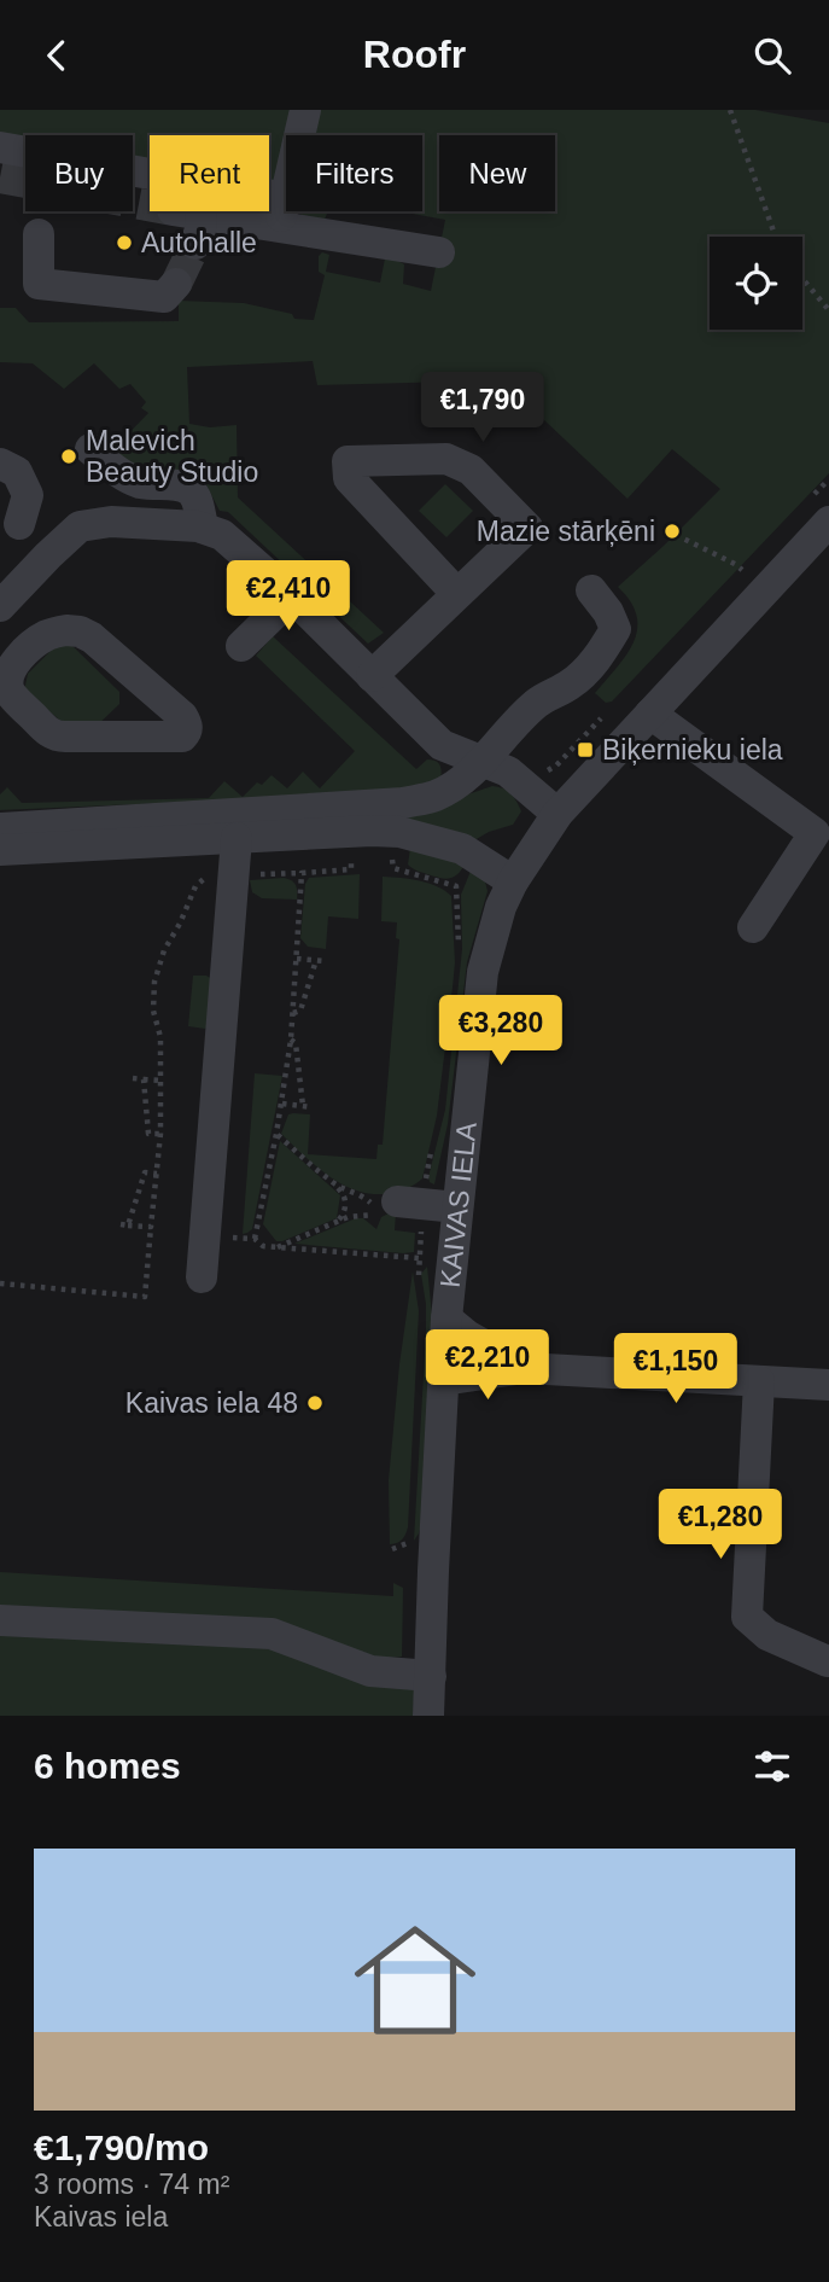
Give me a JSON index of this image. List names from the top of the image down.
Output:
{
  "streets": {
    "street": ["KAIVAS IELA"]
  },
  "places": {
    "other": [
      "Autohalle",
      "Malevich Beauty Studio",
      "Mazie stārķēni",
      "Kaivas iela 48"
    ],
    "transit": ["Biķernieku iela"]
  },
  "page": {
    "header": "Roofr",
    "chip": [
      "Buy",
      "Rent",
      "Filters",
      "New"
    ],
    "price": [
      "€1,790",
      "€2,410",
      "€3,280",
      "€2,210",
      "€1,150",
      "€1,280"
    ],
    "heading": "6 homes",
    "list": [
      {
        "name": "€1,790/mo",
        "note": "3 rooms · 74 m² · Kaivas iela"
      }
    ]
  }
}
